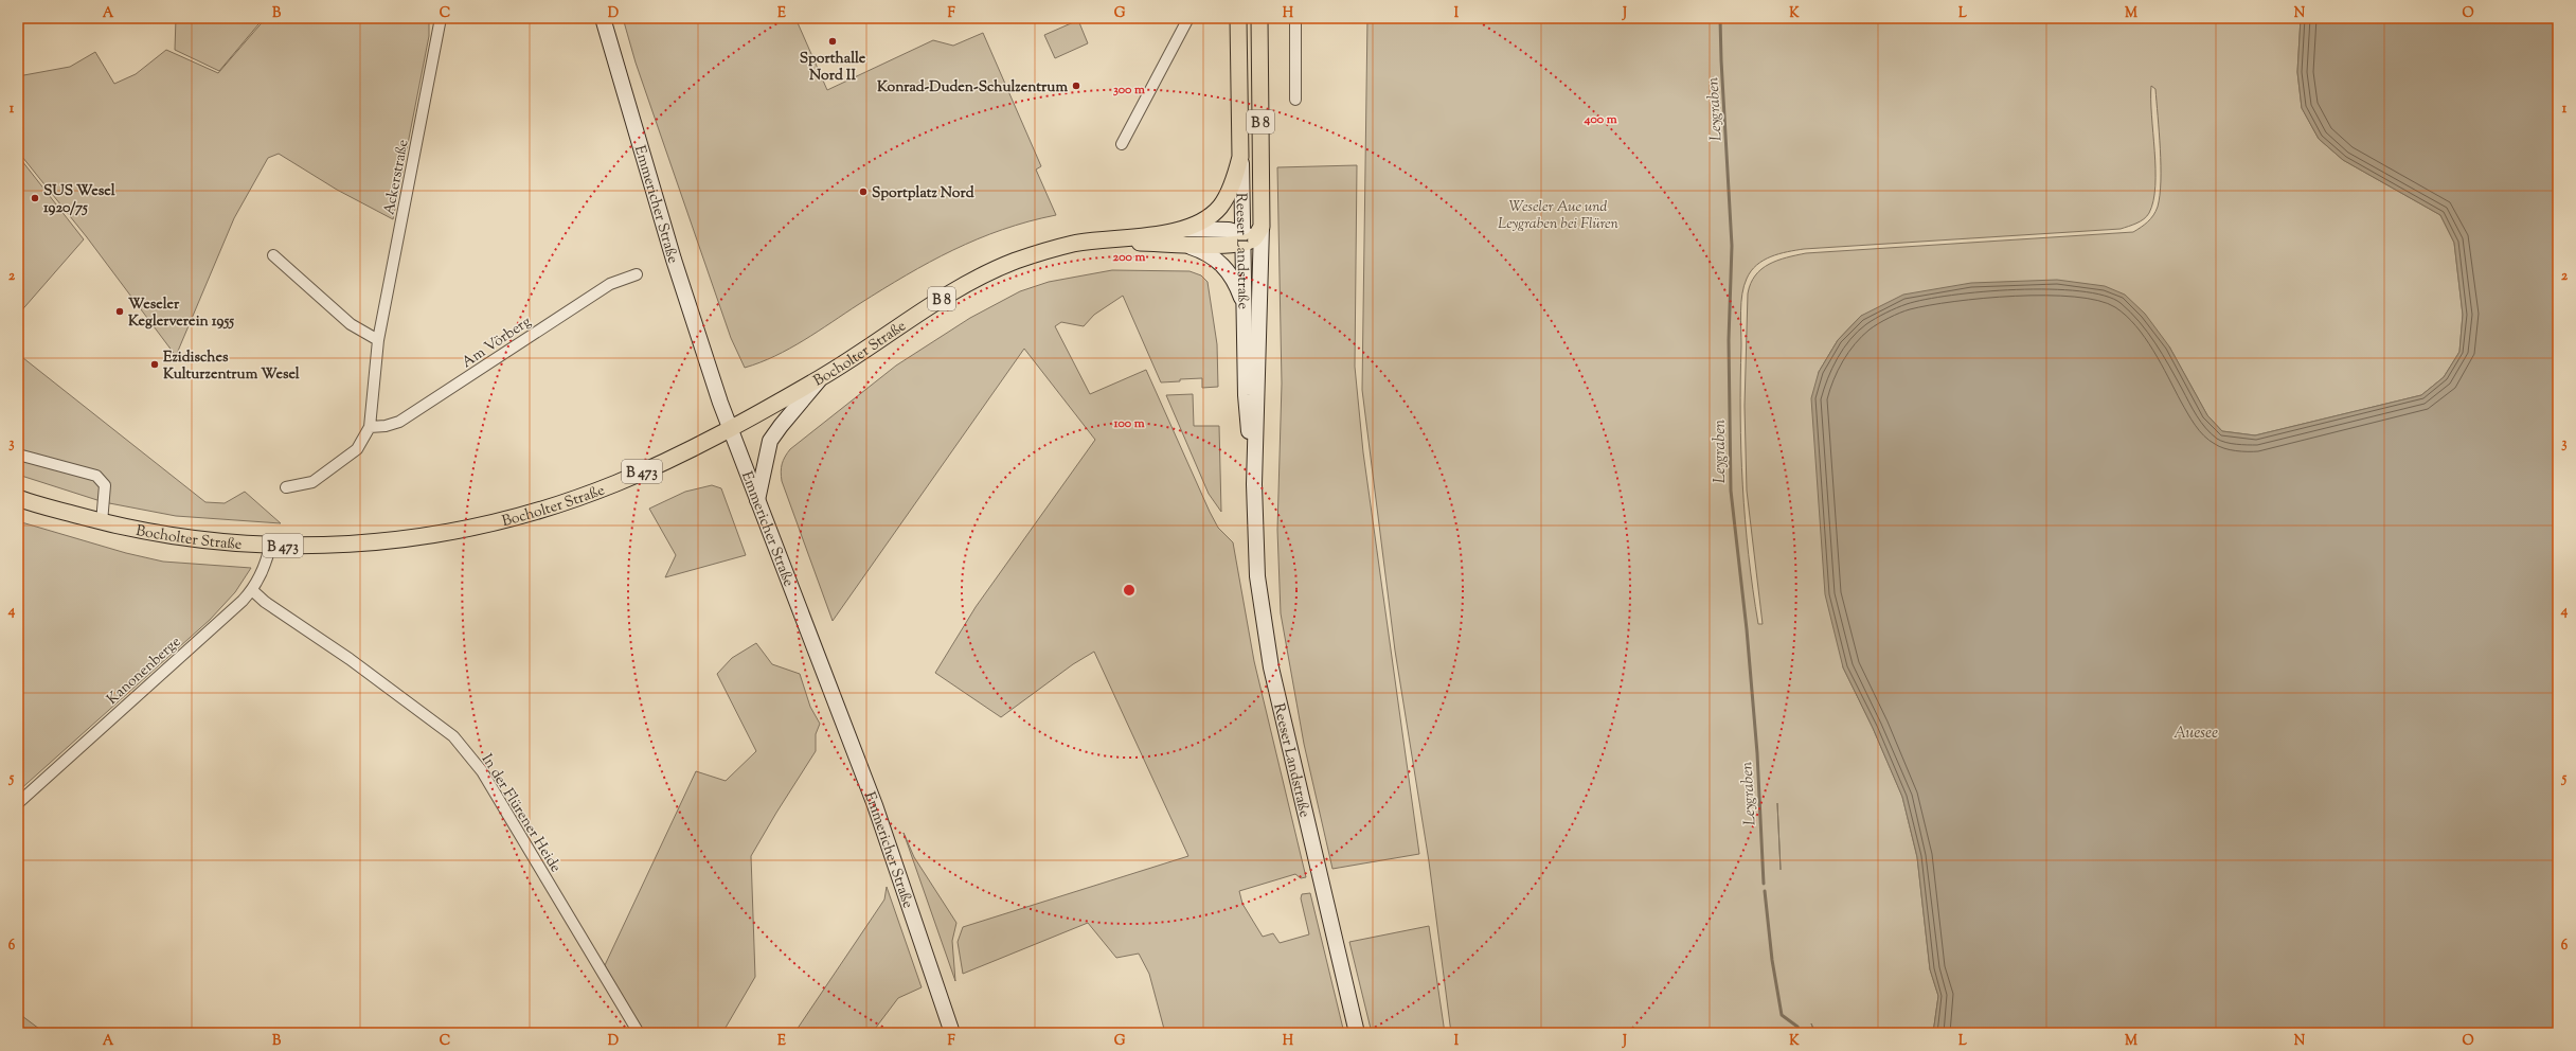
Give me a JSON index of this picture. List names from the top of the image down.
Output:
{
  "streets": {
    "main road": [
      "B 8",
      "Reeser Landstraße",
      "Bocholter Straße",
      "B 473"
    ],
    "street": [
      "Ackerstraße",
      "Emmericher Straße",
      "Am Vörberg",
      "Kanonenberge",
      "In der Flürener Heide"
    ]
  },
  "crossings": [
    ["B 8", "Reeser Landstraße"],
    ["B 8", "Bocholter Straße"],
    ["Ackerstraße", "Am Vörberg"],
    ["Emmericher Straße", "Bocholter Straße"],
    ["Reeser Landstraße", "Bocholter Straße"],
    ["Bocholter Straße", "Kanonenberge"],
    ["Kanonenberge", "In der Flürener Heide"]
  ],
  "water": ["Leygraben", "Auesee"],
  "parks": ["Weseler Aue und Leygraben bei Flüren"],
  "places": [
    "Sporthalle Nord II",
    "Konrad-Duden-Schulzentrum",
    "Sportplatz Nord",
    "SUS Wesel 1920/75",
    "Weseler Keglerverein 1955",
    "Ezidisches Kulturzentrum Wesel"
  ],
  "grid": {
    "columns": [
      "A",
      "B",
      "C",
      "D",
      "E",
      "F",
      "G",
      "H",
      "I",
      "J",
      "K",
      "L",
      "M",
      "N",
      "O"
    ],
    "rows": [
      "1",
      "2",
      "3",
      "4",
      "5",
      "6"
    ]
  },
  "rings": [
    "300 m",
    "400 m",
    "200 m",
    "100 m"
  ]
}
